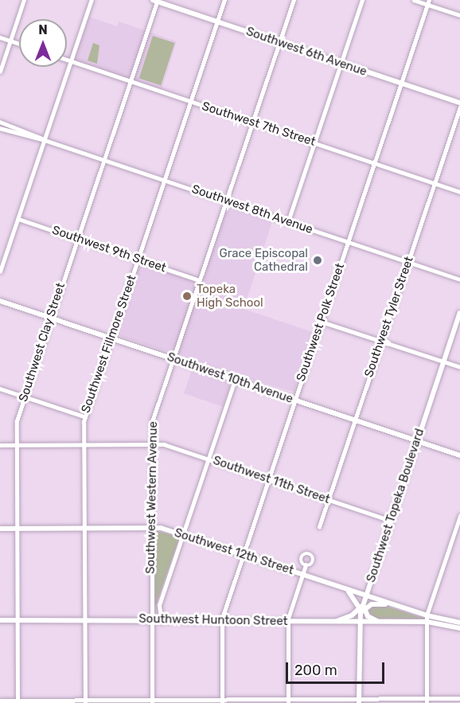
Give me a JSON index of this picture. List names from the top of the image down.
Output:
{
  "streets": {
    "main road": [
      "Southwest 6th Avenue",
      "Southwest 10th Avenue",
      "Southwest Topeka Boulevard",
      "Southwest 12th Street",
      "Southwest Huntoon Street"
    ],
    "street": [
      "Southwest 7th Street",
      "Southwest 8th Avenue",
      "Southwest 9th Street",
      "Southwest Tyler Street",
      "Southwest Polk Street",
      "Southwest Clay Street",
      "Southwest Fillmore Street",
      "Southwest 11th Street",
      "Southwest Western Avenue"
    ]
  },
  "crossings": [
    ["Southwest 6th Avenue", "Southwest Polk Street"],
    ["Southwest 6th Avenue", "Southwest Clay Street"],
    ["Southwest 6th Avenue", "Southwest Fillmore Street"],
    ["Southwest 6th Avenue", "Southwest Western Avenue"],
    ["Southwest 7th Street", "Southwest Tyler Street"],
    ["Southwest 7th Street", "Southwest Polk Street"],
    ["Southwest 7th Street", "Southwest Clay Street"],
    ["Southwest 7th Street", "Southwest Fillmore Street"],
    ["Southwest 7th Street", "Southwest Western Avenue"],
    ["Southwest 8th Avenue", "Southwest Tyler Street"],
    ["Southwest 8th Avenue", "Southwest Polk Street"],
    ["Southwest 8th Avenue", "Southwest Clay Street"],
    ["Southwest 8th Avenue", "Southwest Fillmore Street"],
    ["Southwest 8th Avenue", "Southwest Western Avenue"],
    ["Southwest 9th Street", "Southwest Clay Street"],
    ["Southwest 9th Street", "Southwest Fillmore Street"],
    ["Southwest 9th Street", "Southwest Western Avenue"],
    ["Southwest Tyler Street", "Southwest 10th Avenue"],
    ["Southwest Tyler Street", "Southwest 11th Street"],
    ["Southwest Polk Street", "Southwest 10th Avenue"],
    ["Southwest Polk Street", "Southwest 11th Street"],
    ["Southwest Polk Street", "Southwest 12th Street"],
    ["Southwest Polk Street", "Southwest Huntoon Street"],
    ["Southwest Clay Street", "Southwest 10th Avenue"],
    ["Southwest Clay Street", "Southwest 11th Street"],
    ["Southwest Clay Street", "Southwest 12th Street"],
    ["Southwest Clay Street", "Southwest Huntoon Street"],
    ["Southwest Fillmore Street", "Southwest 10th Avenue"],
    ["Southwest Fillmore Street", "Southwest 11th Street"],
    ["Southwest Fillmore Street", "Southwest 12th Street"],
    ["Southwest Fillmore Street", "Southwest Huntoon Street"],
    ["Southwest 10th Avenue", "Southwest Western Avenue"],
    ["Southwest 10th Avenue", "Southwest Topeka Boulevard"],
    ["Southwest 11th Street", "Southwest Western Avenue"],
    ["Southwest 11th Street", "Southwest Topeka Boulevard"],
    ["Southwest Western Avenue", "Southwest 12th Street"],
    ["Southwest Western Avenue", "Southwest Huntoon Street"],
    ["Southwest Topeka Boulevard", "Southwest 12th Street"],
    ["Southwest Topeka Boulevard", "Southwest Huntoon Street"]
  ],
  "places": ["Grace Episcopal Cathedral", "Topeka High School"],
  "scale_bar": "200 m",
  "north": "top"
}
